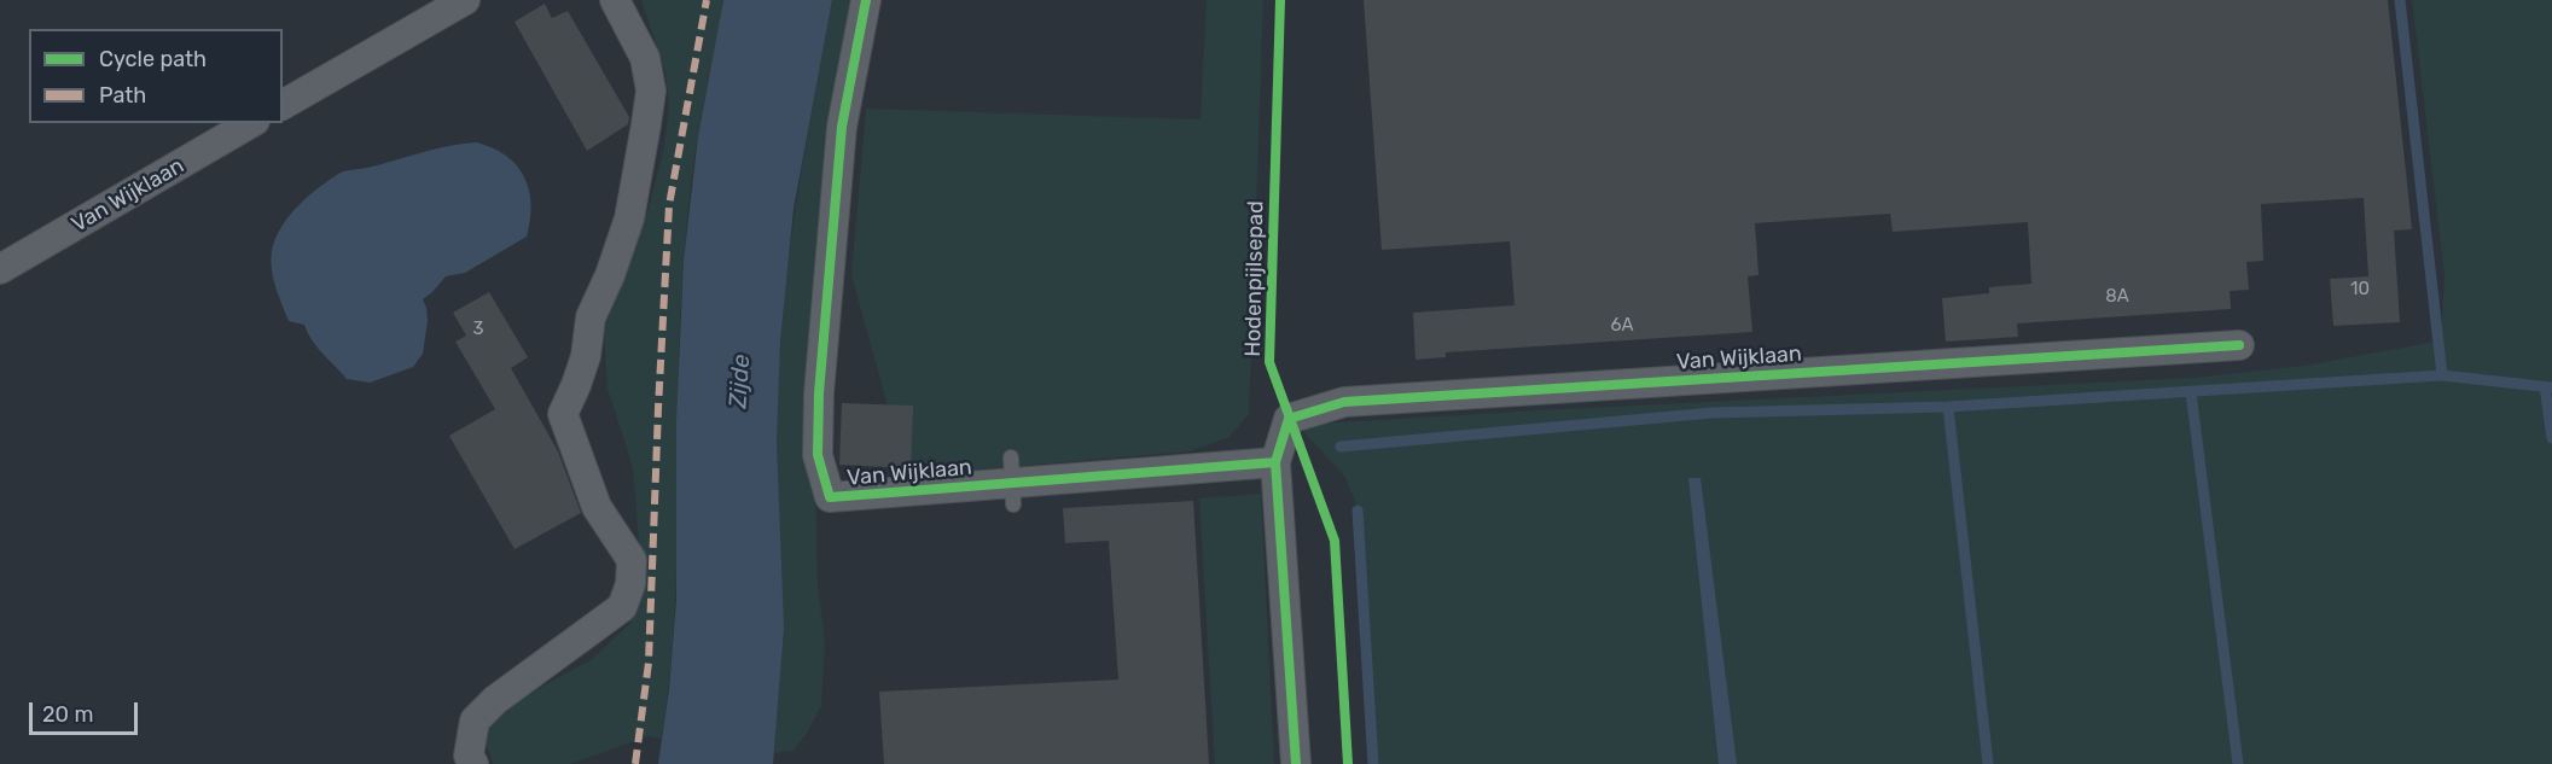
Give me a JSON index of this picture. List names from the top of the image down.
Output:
{
  "streets": {
    "street": ["Van Wijklaan"],
    "cycle path": ["Hodenpijlsepad"]
  },
  "water": ["Zijde"],
  "house_numbers": [
    "10",
    "8A",
    "6A",
    "3"
  ],
  "legend": ["Cycle path", "Path"],
  "scale_bar": "20 m"
}
